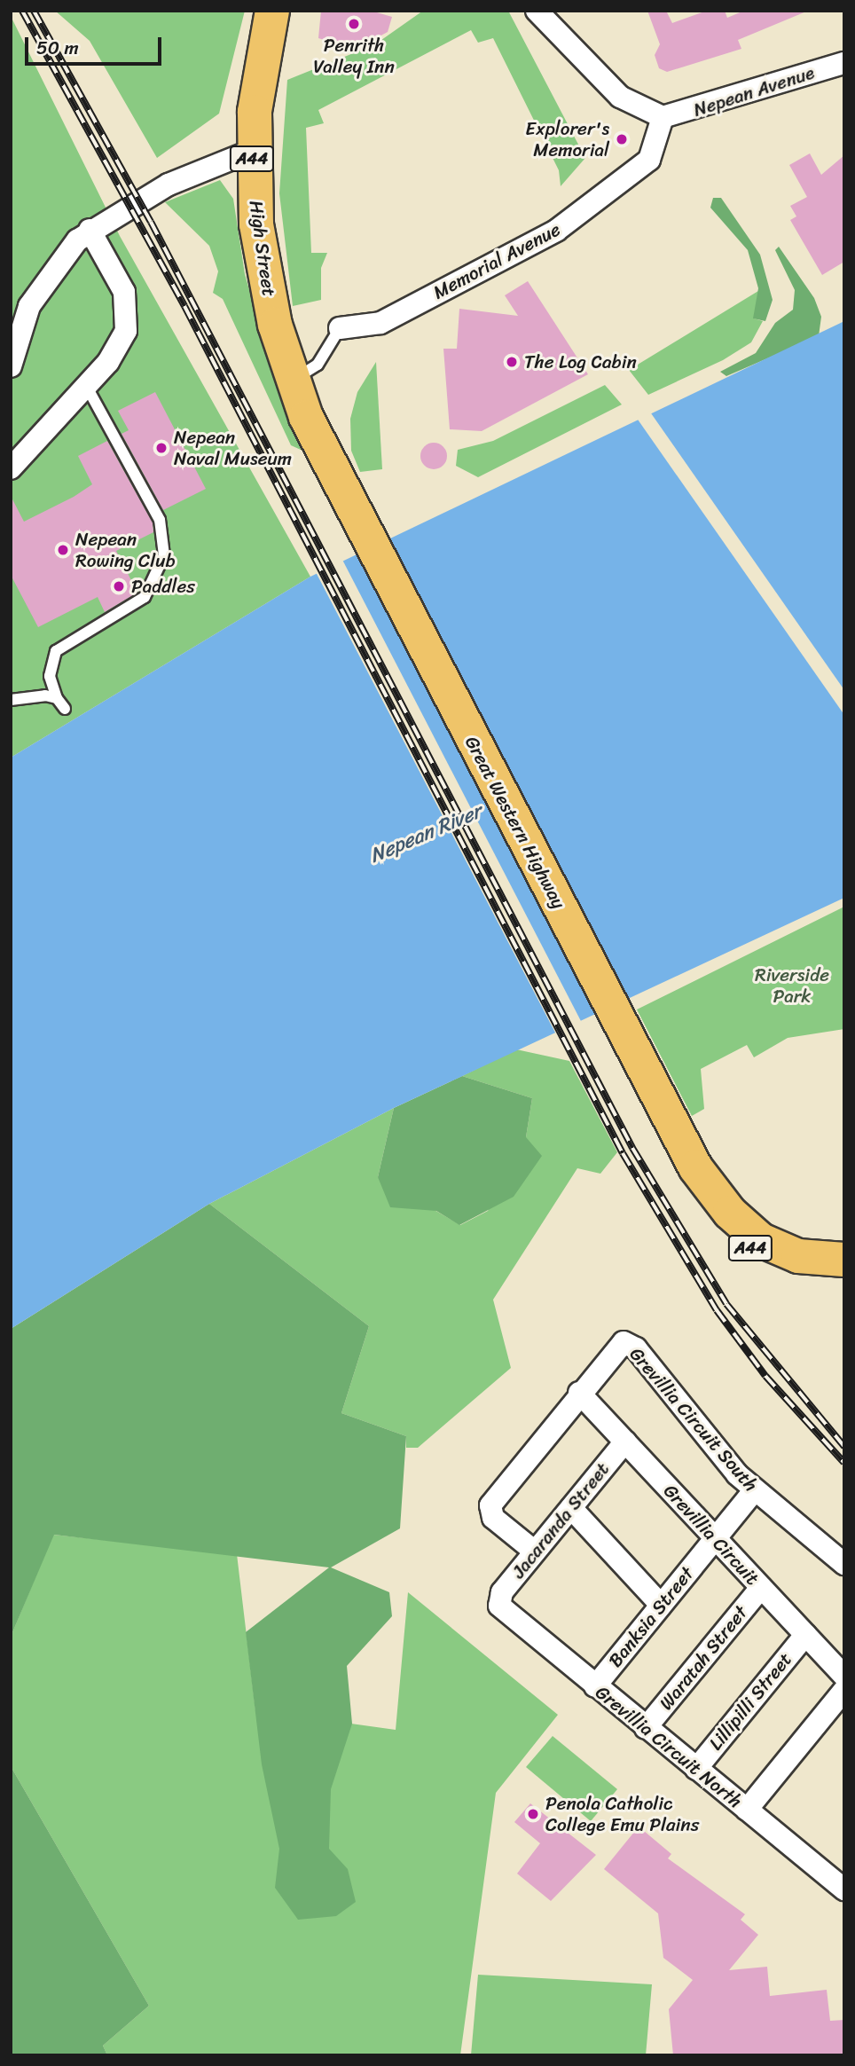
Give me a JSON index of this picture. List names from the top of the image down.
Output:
{
  "streets": {
    "highway": ["A44", "High Street", "Great Western Highway"],
    "street": [
      "Nepean Avenue",
      "Memorial Avenue",
      "Grevillia Circuit South",
      "Jacaranda Street",
      "Grevillia Circuit",
      "Banksia Street",
      "Waratah Street",
      "Lillipilli Street",
      "Grevillia Circuit North"
    ]
  },
  "crossings": [
    ["Nepean Avenue", "Memorial Avenue"],
    ["High Street", "Great Western Highway"],
    ["Grevillia Circuit South", "Grevillia Circuit"],
    ["Grevillia Circuit South", "Banksia Street"],
    ["Jacaranda Street", "Grevillia Circuit"],
    ["Jacaranda Street", "Grevillia Circuit North"],
    ["Grevillia Circuit", "Banksia Street"],
    ["Grevillia Circuit", "Waratah Street"],
    ["Grevillia Circuit", "Lillipilli Street"],
    ["Banksia Street", "Grevillia Circuit North"],
    ["Waratah Street", "Grevillia Circuit North"],
    ["Lillipilli Street", "Grevillia Circuit North"]
  ],
  "water": ["Nepean River"],
  "parks": ["Riverside Park"],
  "places": [
    "Penrith Valley Inn",
    "Explorer's Memorial",
    "The Log Cabin",
    "Nepean Naval Museum",
    "Nepean Rowing Club",
    "Paddles",
    "Penola Catholic College Emu Plains"
  ],
  "scale_bar": "50 m"
}
